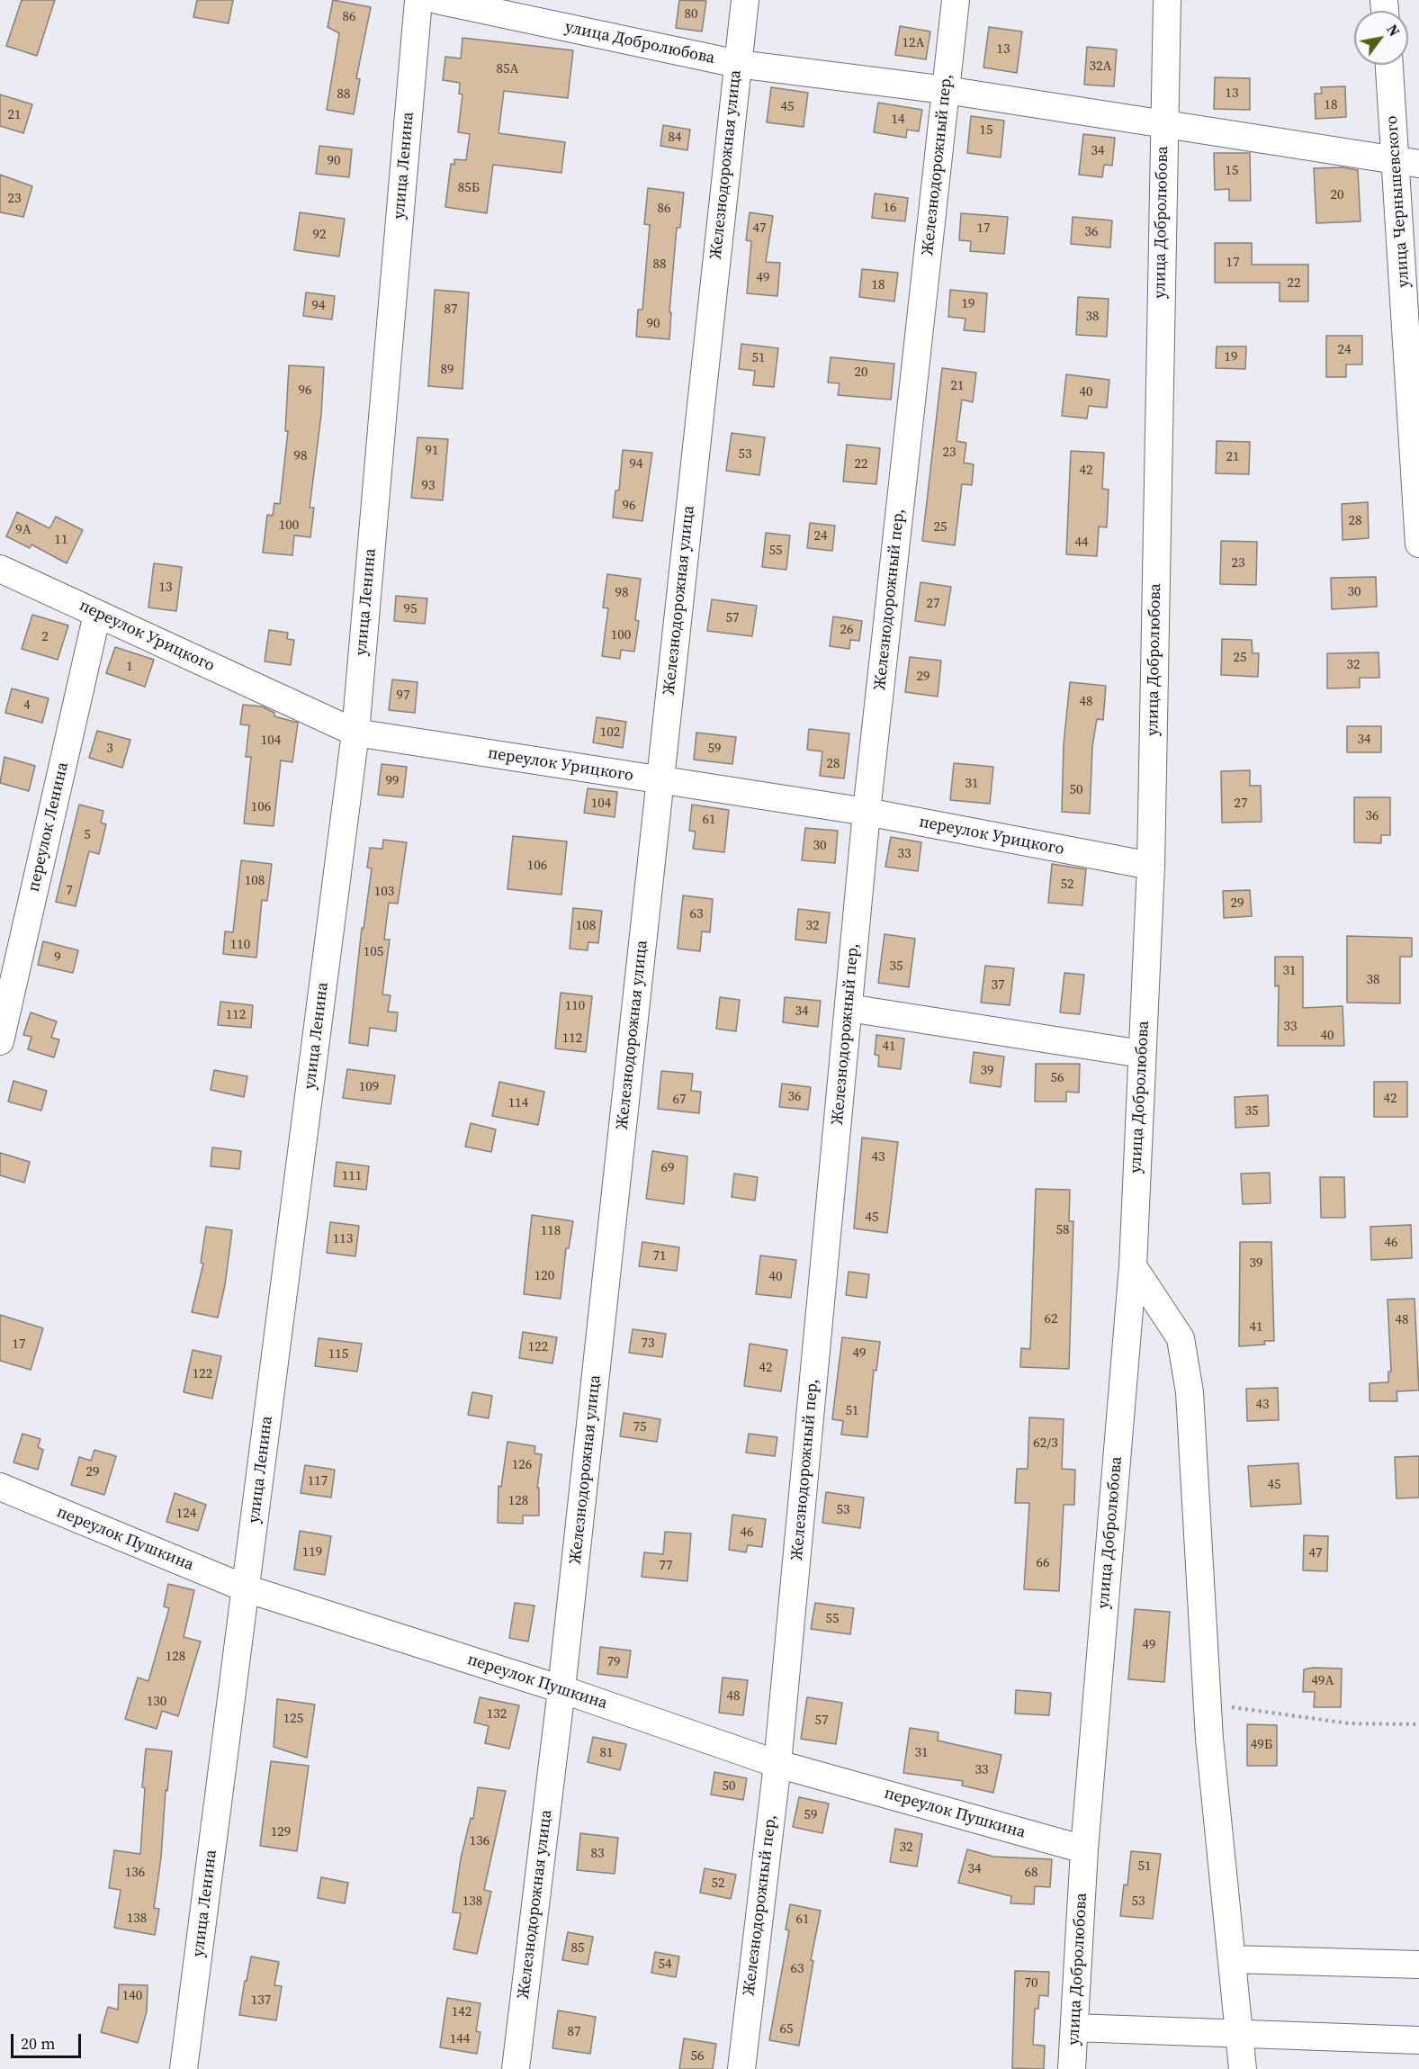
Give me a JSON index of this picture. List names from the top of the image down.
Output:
{
  "streets": {
    "street": [
      "улица Добролюбова",
      "Железнодорожная улица",
      "Железнодорожный пер,",
      "улица Ленина",
      "улица Чернышевского",
      "переулок Урицкого",
      "переулок Ленина",
      "переулок Пушкина"
    ]
  },
  "crossings": [
    ["улица Добролюбова", "Железнодорожная улица"],
    ["улица Добролюбова", "Железнодорожный пер,"],
    ["улица Добролюбова", "улица Чернышевского"],
    ["улица Добролюбова", "переулок Урицкого"],
    ["улица Добролюбова", "переулок Пушкина"],
    ["Железнодорожная улица", "переулок Урицкого"],
    ["Железнодорожная улица", "переулок Пушкина"],
    ["Железнодорожный пер,", "переулок Урицкого"],
    ["Железнодорожный пер,", "переулок Пушкина"],
    ["улица Ленина", "переулок Урицкого"],
    ["улица Ленина", "переулок Пушкина"],
    ["переулок Урицкого", "переулок Ленина"]
  ],
  "house_numbers": [
    "80",
    "86",
    "12А",
    "13",
    "32А",
    "85А",
    "13",
    "88",
    "18",
    "45",
    "21",
    "14",
    "15",
    "84",
    "34",
    "90",
    "15",
    "85Б",
    "20",
    "23",
    "16",
    "86",
    "47",
    "17",
    "36",
    "92",
    "17",
    "88",
    "49",
    "22",
    "18",
    "19",
    "94",
    "87",
    "38",
    "90",
    "24",
    "19",
    "51",
    "89",
    "20",
    "21",
    "96",
    "40",
    "91",
    "23",
    "53",
    "98",
    "21",
    "94",
    "22",
    "42",
    "93",
    "96",
    "28",
    "100",
    "25",
    "9А",
    "24",
    "11",
    "44",
    "55",
    "23",
    "13",
    "30",
    "98",
    "27",
    "95",
    "57",
    "26",
    "100",
    "2",
    "25",
    "32",
    "1",
    "29",
    "97",
    "48",
    "4",
    "102",
    "34",
    "104",
    "3",
    "59",
    "28",
    "99",
    "31",
    "50",
    "104",
    "27",
    "106",
    "36",
    "61",
    "5",
    "30",
    "33",
    "106",
    "108",
    "52",
    "7",
    "103",
    "29",
    "63",
    "108",
    "32",
    "110",
    "105",
    "9",
    "35",
    "31",
    "38",
    "37",
    "110",
    "34",
    "112",
    "33",
    "40",
    "112",
    "41",
    "39",
    "56",
    "109",
    "36",
    "42",
    "67",
    "114",
    "35",
    "43",
    "69",
    "111",
    "45",
    "58",
    "118",
    "113",
    "46",
    "71",
    "39",
    "120",
    "40",
    "62",
    "48",
    "41",
    "73",
    "17",
    "122",
    "49",
    "115",
    "42",
    "122",
    "43",
    "51",
    "75",
    "62/3",
    "126",
    "29",
    "117",
    "45",
    "128",
    "53",
    "124",
    "46",
    "119",
    "47",
    "66",
    "77",
    "55",
    "49",
    "128",
    "79",
    "49А",
    "48",
    "130",
    "132",
    "125",
    "57",
    "49Б",
    "81",
    "31",
    "33",
    "50",
    "59",
    "129",
    "136",
    "32",
    "83",
    "51",
    "34",
    "136",
    "68",
    "52",
    "138",
    "53",
    "138",
    "61",
    "85",
    "54",
    "63",
    "70",
    "140",
    "137",
    "142",
    "65",
    "87",
    "144",
    "56"
  ],
  "scale_bar": "20 m",
  "north": "top right"
}
